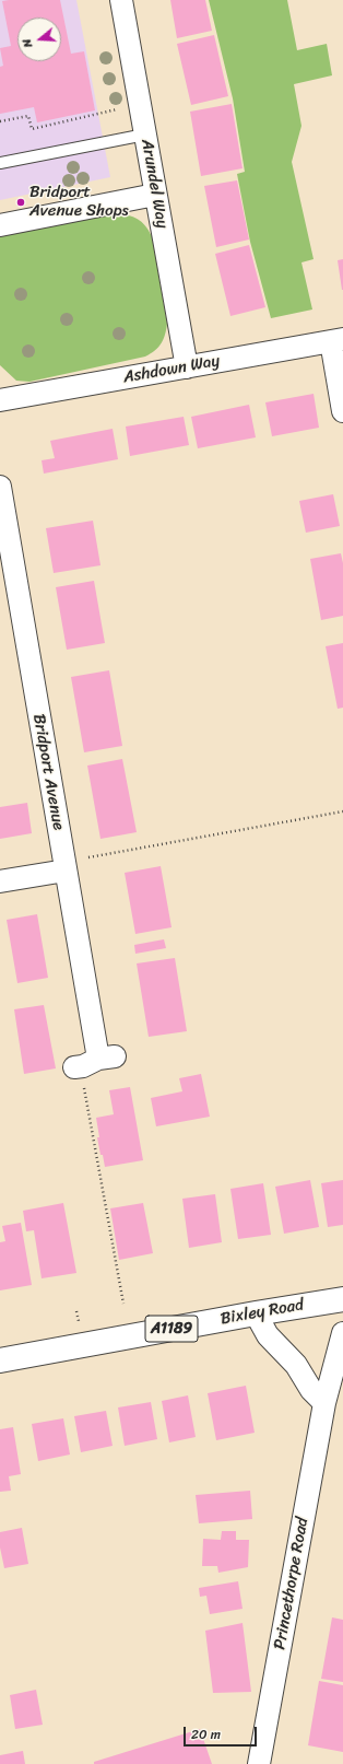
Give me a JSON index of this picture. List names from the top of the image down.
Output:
{
  "streets": {
    "main road": ["Bixley Road", "A1189"],
    "street": [
      "Arundel Way",
      "Ashdown Way",
      "Bridport Avenue",
      "Princethorpe Road"
    ]
  },
  "crossings": [
    ["Arundel Way", "Ashdown Way"]
  ],
  "places": ["Bridport Avenue Shops"],
  "scale_bar": "20 m",
  "north": "left"
}
